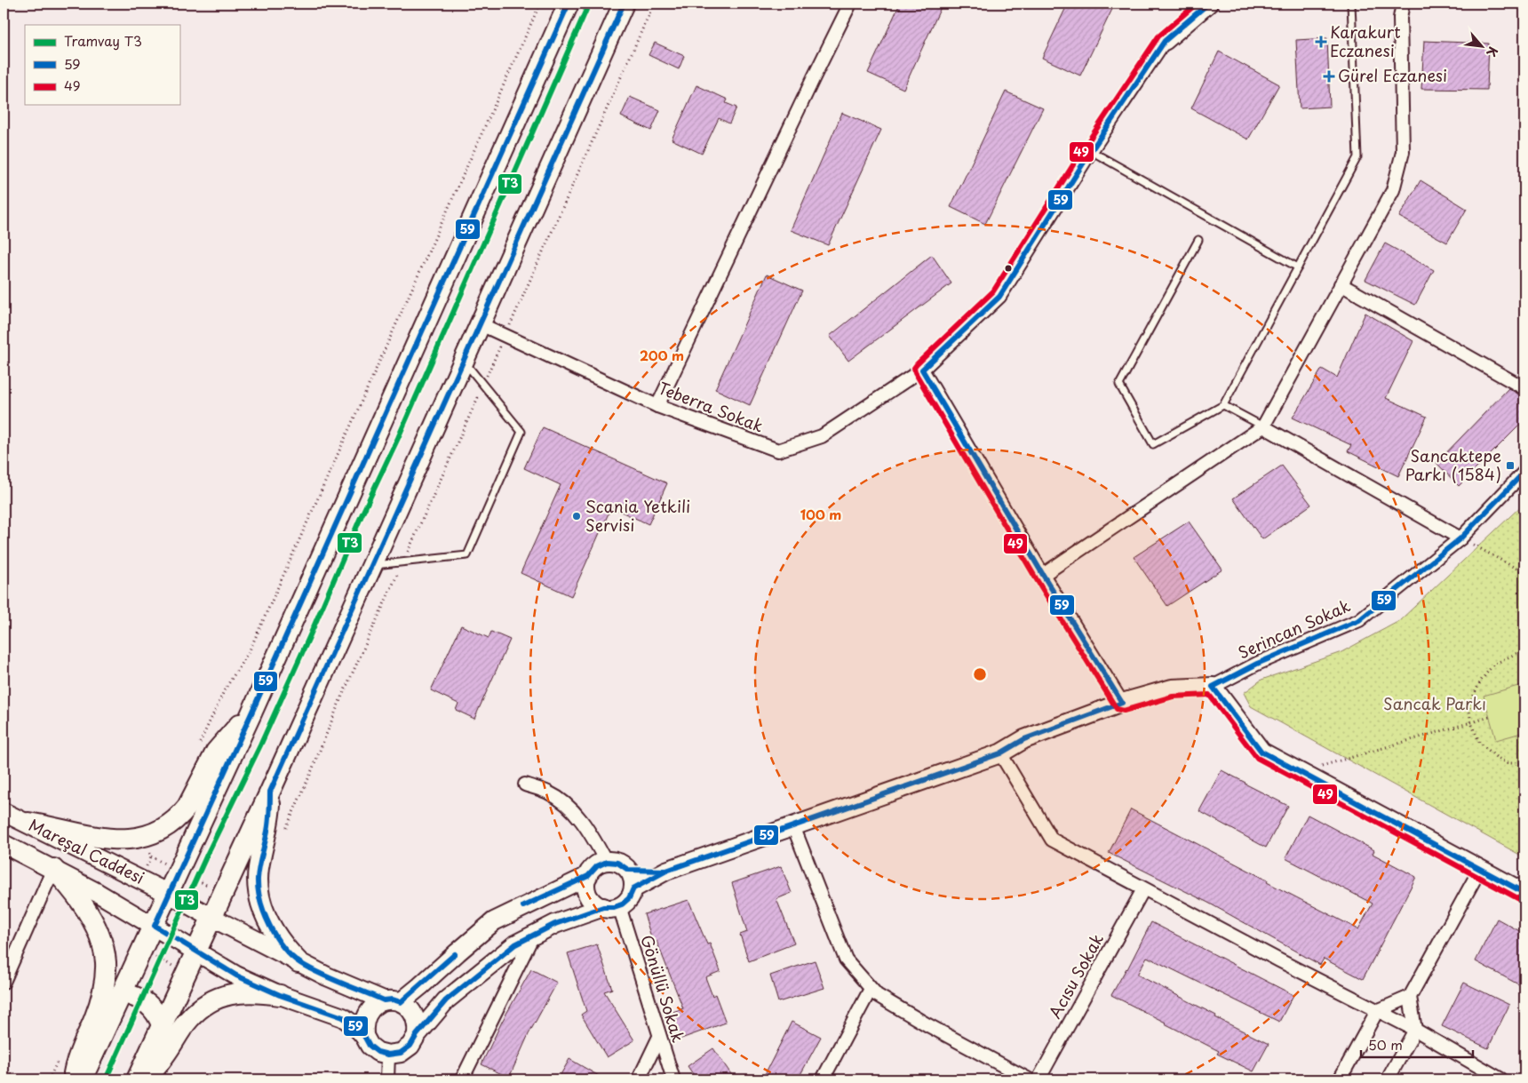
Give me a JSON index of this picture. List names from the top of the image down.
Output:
{
  "streets": {
    "street": [
      "Teberra Sokak",
      "Serincan Sokak",
      "Mareşal Caddesi",
      "Acısu Sokak",
      "Gönüllü Sokak"
    ]
  },
  "parks": ["Sancak Parkı"],
  "places": {
    "health": ["Karakurt Eczanesi", "Gürel Eczanesi"],
    "transit": ["Sancaktepe Parkı (1584)"],
    "other": ["Scania Yetkili Servisi"]
  },
  "lines": ["tram line T3", "transit line 59", "transit line 49"],
  "legend": ["Tramvay T3", "59", "49"],
  "scale_bar": "50 m",
  "north": "bottom right",
  "rings": ["200 m", "100 m"]
}
